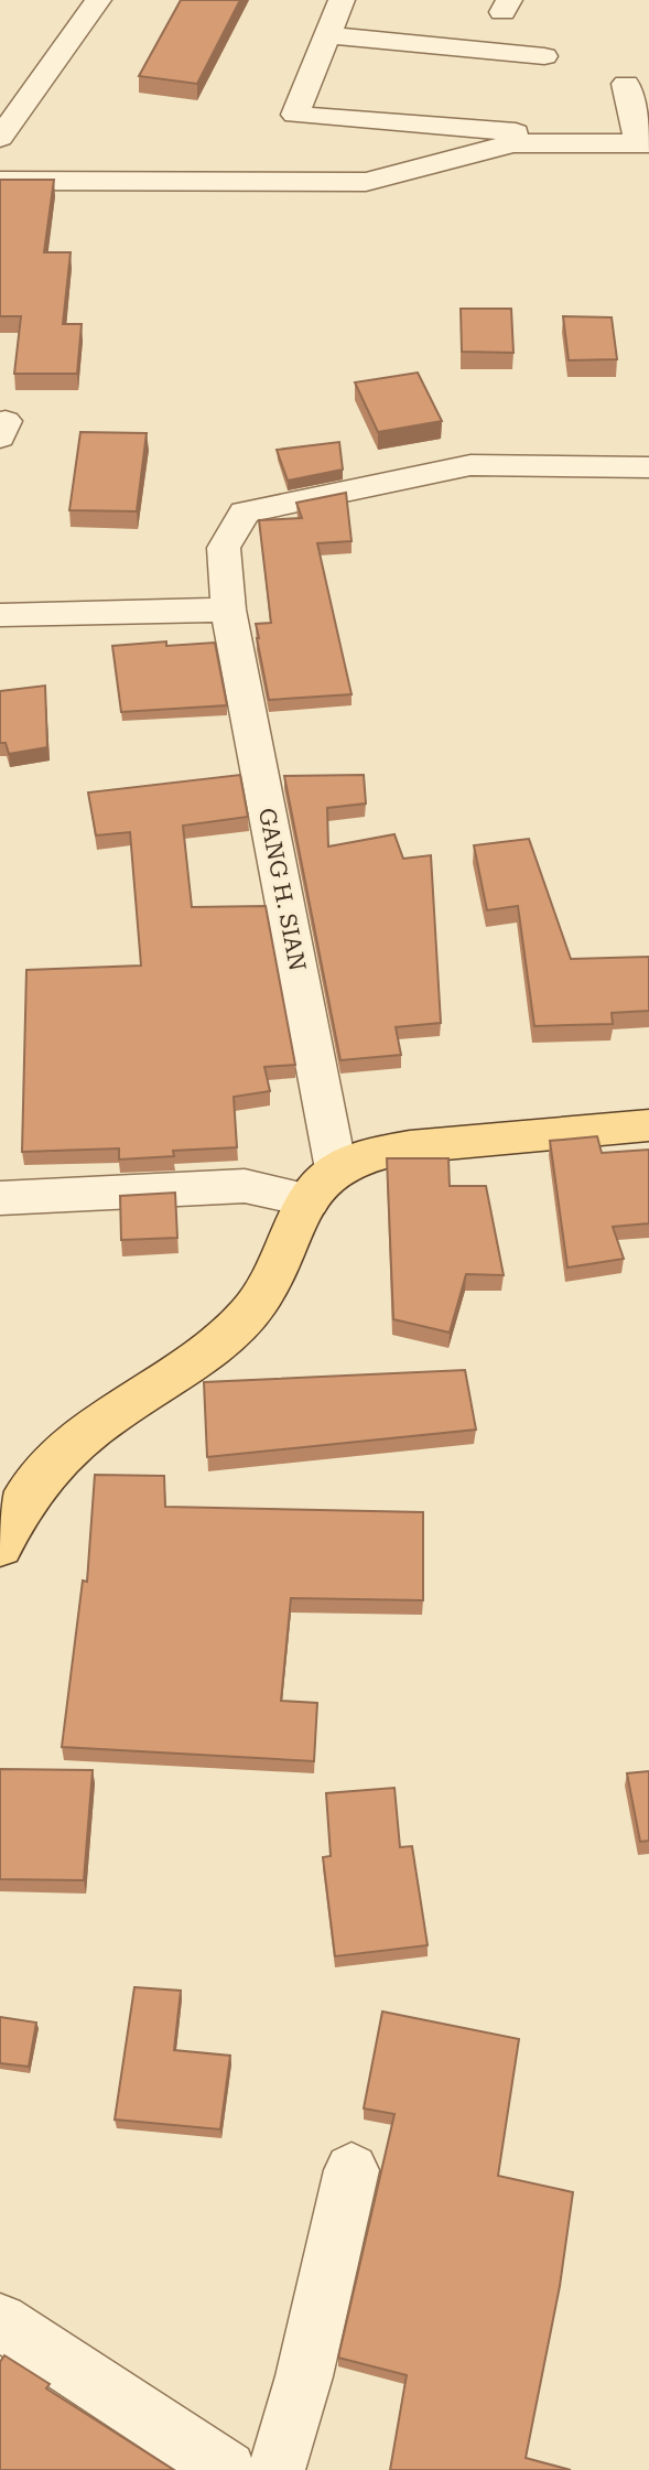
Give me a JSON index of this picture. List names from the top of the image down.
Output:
{
  "streets": {
    "street": ["GANG H. SIAN"]
  }
}
